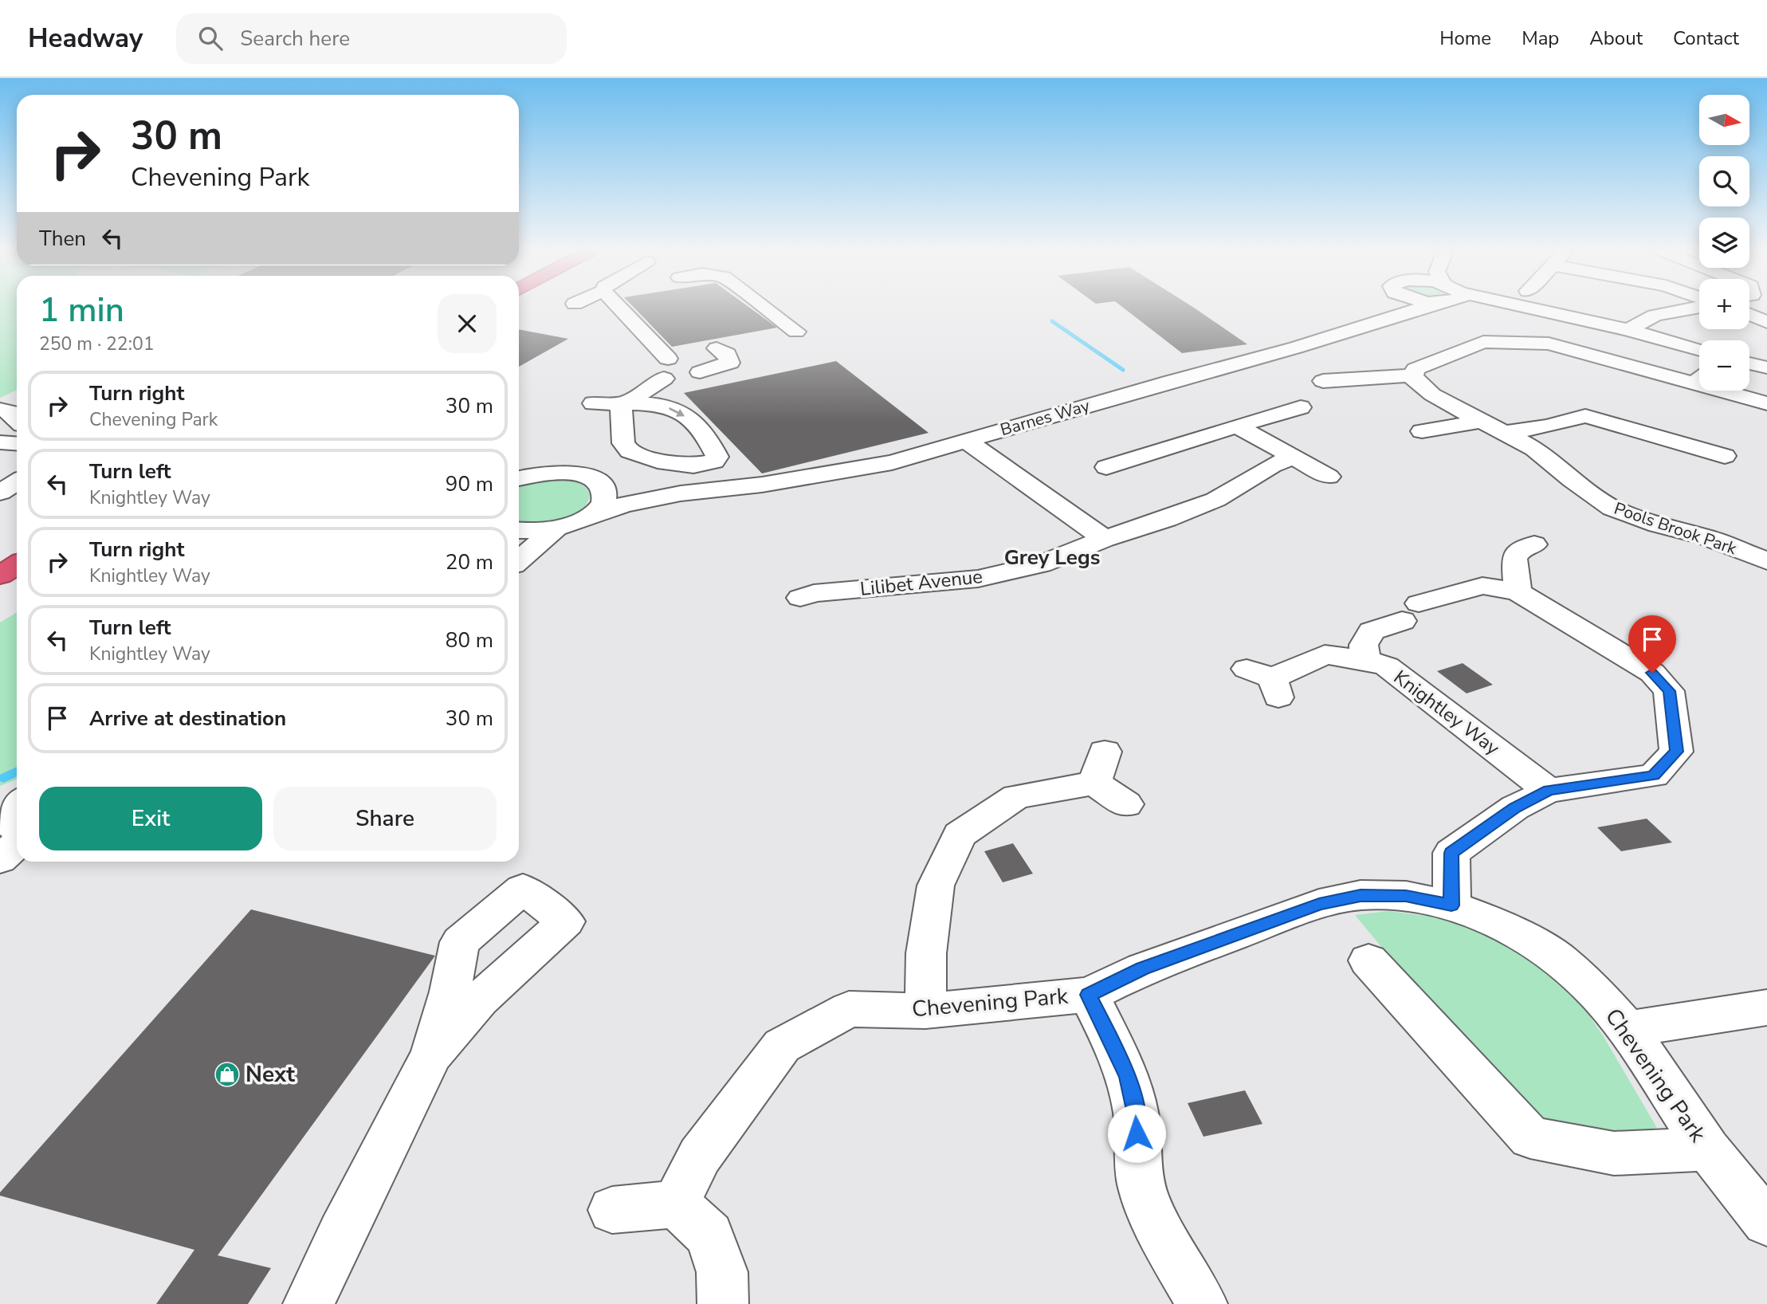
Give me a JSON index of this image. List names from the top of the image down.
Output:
{
  "streets": {
    "street": [
      "Barnes Way",
      "Pools Brook Park",
      "Lilibet Avenue",
      "Knightley Way",
      "Chevening Park"
    ]
  },
  "districts": ["Grey Legs"],
  "places": {
    "shop": ["Next"]
  },
  "north": "right",
  "page": {
    "header": "Headway",
    "search": "Search here",
    "nav": [
      "Home",
      "Map",
      "About",
      "Contact"
    ],
    "map_buttons": ["+", "−"],
    "turn": ["30 m", "Chevening Park"],
    "then": "Then",
    "heading": ["1 min", "250 m · 22:01"],
    "list": [
      {
        "name": "Turn right",
        "note": "Chevening Park",
        "value": "30 m"
      },
      {
        "name": "Turn left",
        "note": "Knightley Way",
        "value": "90 m"
      },
      {
        "name": "Turn right",
        "note": "Knightley Way",
        "value": "20 m"
      },
      {
        "name": "Turn left",
        "note": "Knightley Way",
        "value": "80 m"
      },
      {
        "name": "Arrive at destination",
        "value": "30 m"
      }
    ],
    "buttons": ["Exit", "Share"]
  }
}
